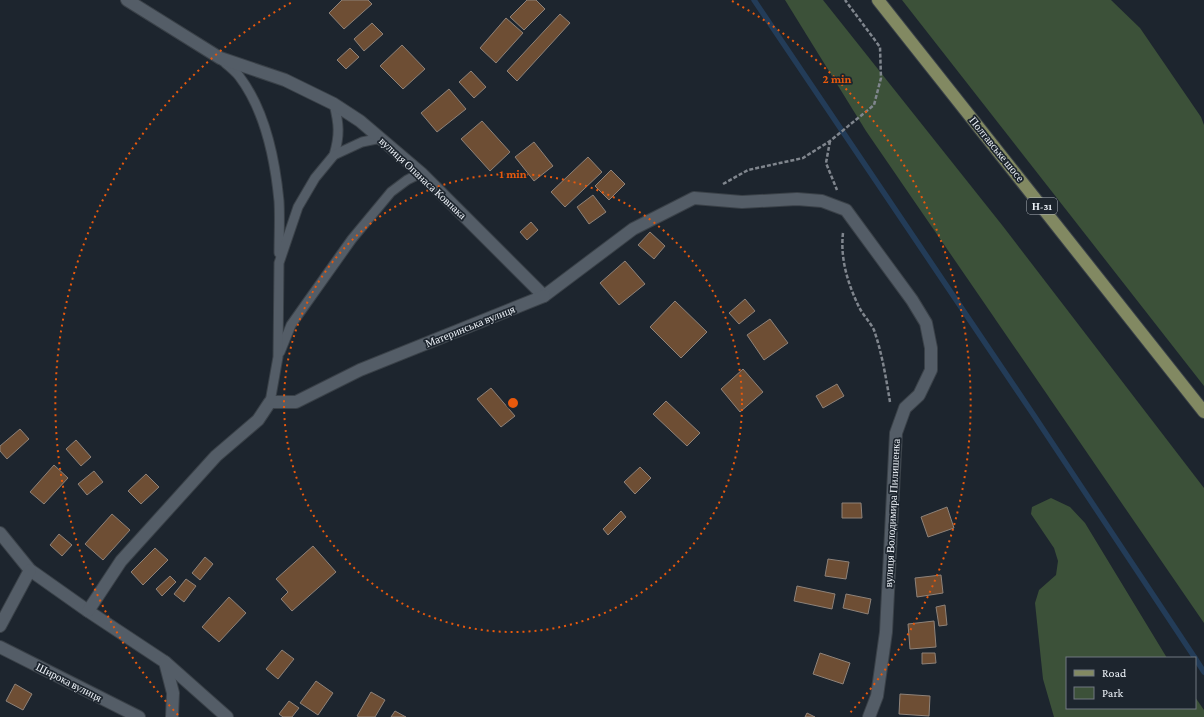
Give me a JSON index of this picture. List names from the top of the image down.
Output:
{
  "streets": {
    "main road": ["Полтавське шосе", "Н-31"],
    "street": [
      "вулиця Опанаса Ковпака",
      "Материнська вулиця",
      "вулиця Володимира Пилишенка",
      "Широка вулиця"
    ]
  },
  "crossings": [
    ["вулиця Опанаса Ковпака", "Материнська вулиця"]
  ],
  "legend": ["Road", "Park"],
  "rings": ["2 min", "1 min"]
}
